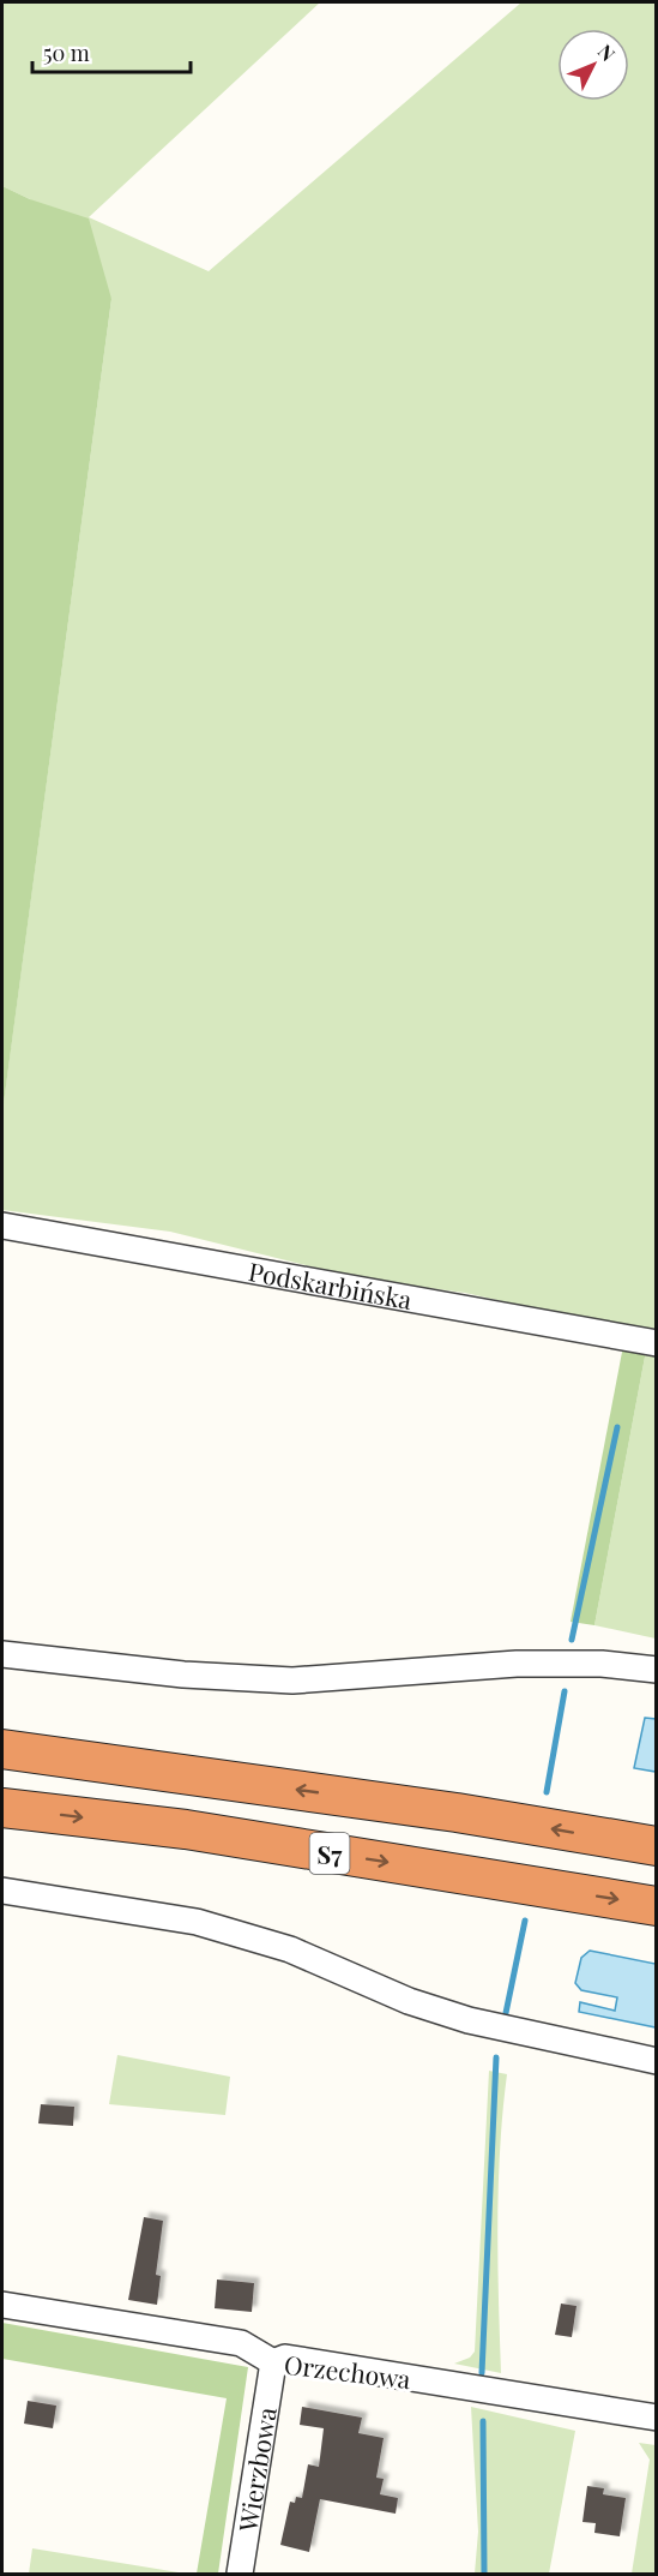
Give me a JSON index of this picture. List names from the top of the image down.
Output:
{
  "streets": {
    "highway": ["S7"],
    "street": ["Podskarbińska", "Orzechowa", "Wierzbowa"]
  },
  "crossings": [
    ["Orzechowa", "Wierzbowa"]
  ],
  "scale_bar": "50 m",
  "north": "top right"
}
